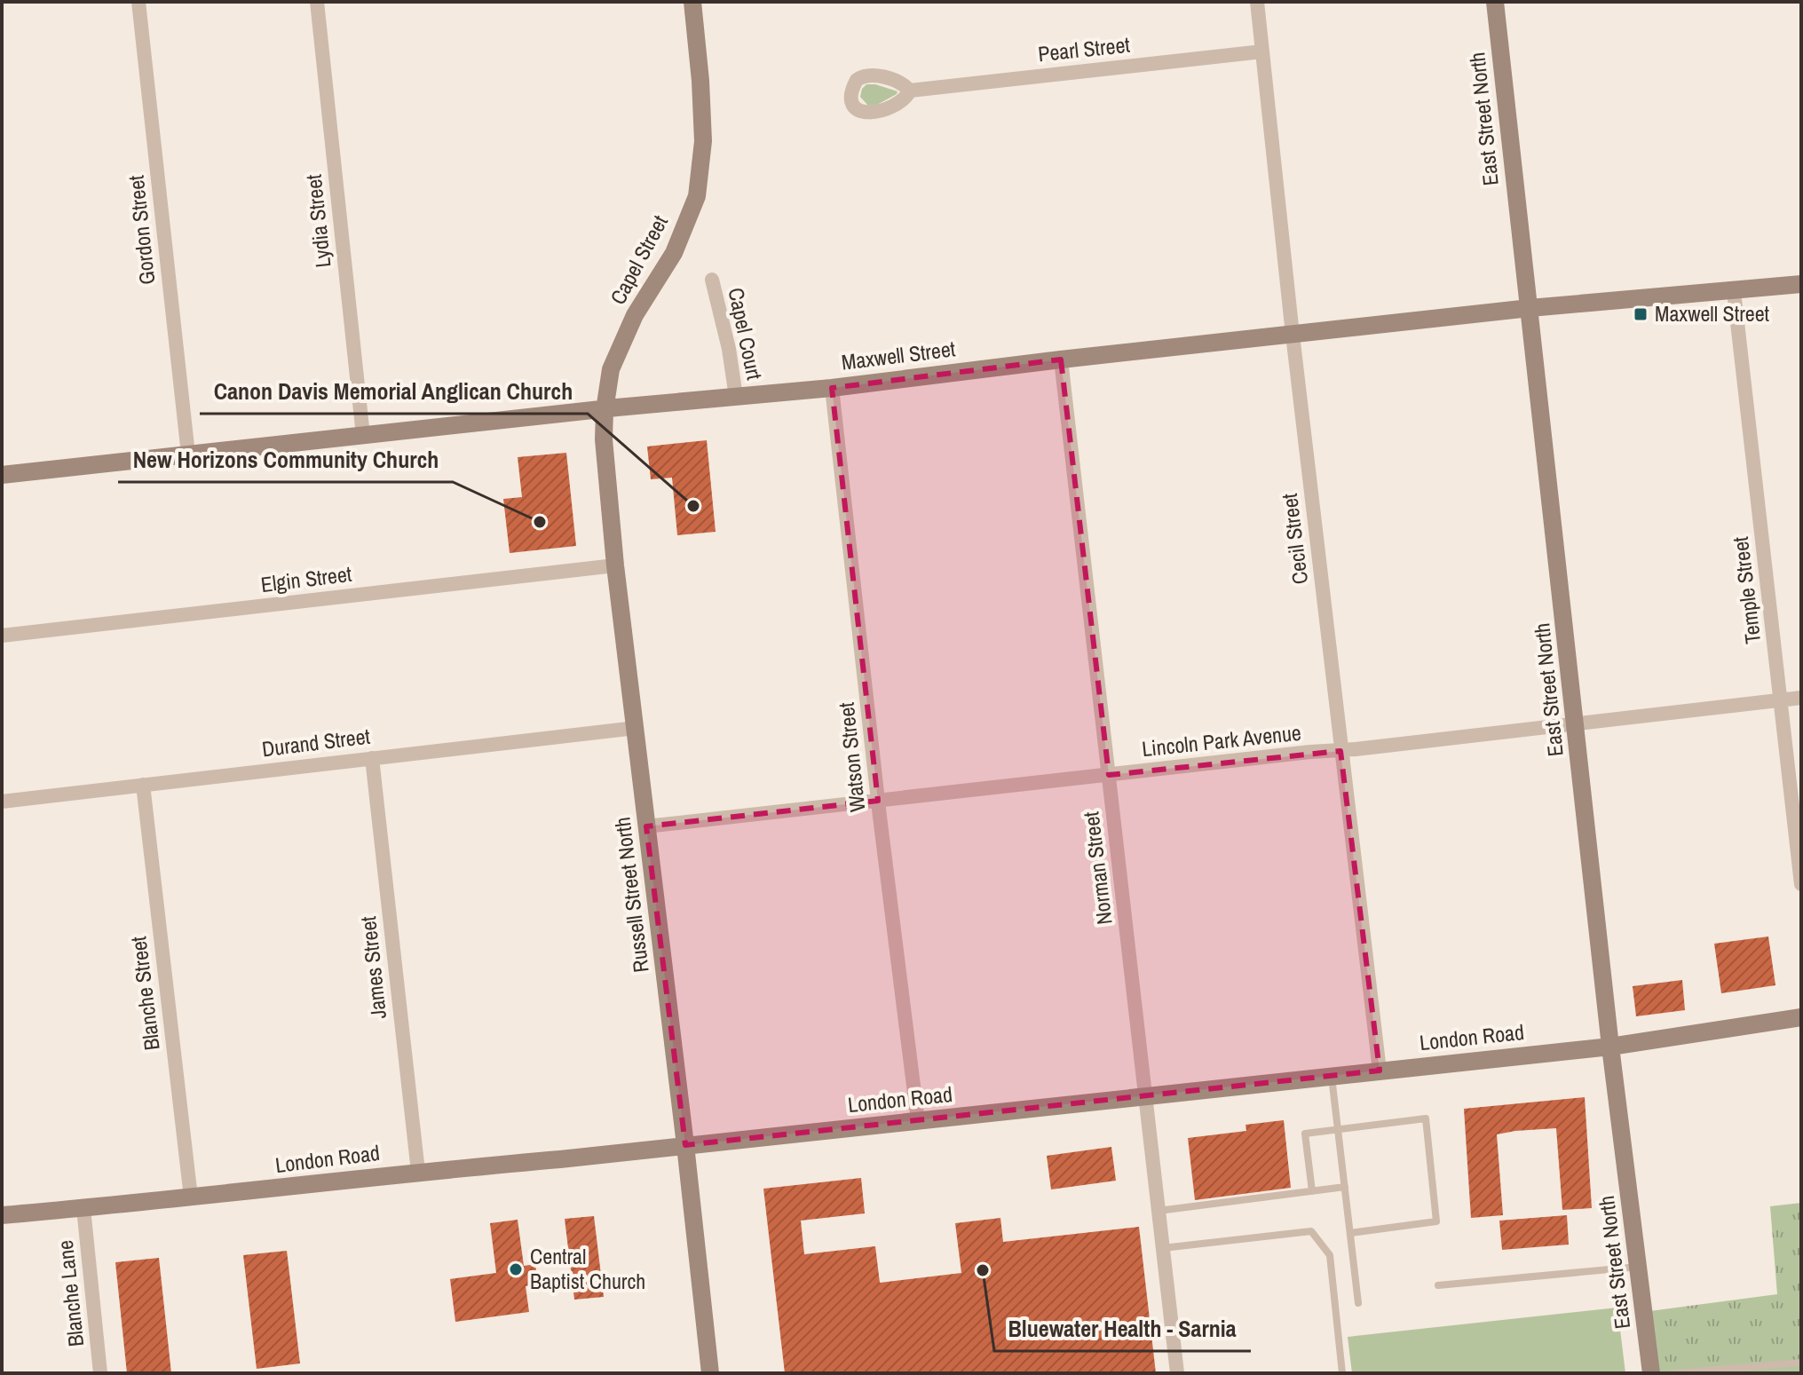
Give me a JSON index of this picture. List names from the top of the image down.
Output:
{
  "streets": {
    "street": [
      "Pearl Street",
      "East Street North",
      "Lydia Street",
      "Gordon Street",
      "Capel Street",
      "Capel Court",
      "Maxwell Street",
      "Cecil Street",
      "Elgin Street",
      "Temple Street",
      "Lincoln Park Avenue",
      "Durand Street",
      "Watson Street",
      "Norman Street",
      "Russell Street North",
      "James Street",
      "Blanche Street",
      "London Road",
      "Blanche Lane"
    ]
  },
  "crossings": [
    ["Pearl Street", "Cecil Street"],
    ["East Street North", "Maxwell Street"],
    ["East Street North", "Lincoln Park Avenue"],
    ["East Street North", "London Road"],
    ["Lydia Street", "Maxwell Street"],
    ["Gordon Street", "Maxwell Street"],
    ["Capel Street", "Maxwell Street"],
    ["Capel Street", "Russell Street North"],
    ["Capel Court", "Maxwell Street"],
    ["Maxwell Street", "Cecil Street"],
    ["Maxwell Street", "Temple Street"],
    ["Maxwell Street", "Watson Street"],
    ["Maxwell Street", "Norman Street"],
    ["Maxwell Street", "Russell Street North"],
    ["Cecil Street", "Lincoln Park Avenue"],
    ["Cecil Street", "London Road"],
    ["Elgin Street", "Russell Street North"],
    ["Temple Street", "Lincoln Park Avenue"],
    ["Lincoln Park Avenue", "Watson Street"],
    ["Lincoln Park Avenue", "Norman Street"],
    ["Lincoln Park Avenue", "Russell Street North"],
    ["Durand Street", "Russell Street North"],
    ["Durand Street", "James Street"],
    ["Durand Street", "Blanche Street"],
    ["Watson Street", "London Road"],
    ["Norman Street", "London Road"],
    ["Russell Street North", "London Road"],
    ["James Street", "London Road"],
    ["Blanche Street", "London Road"],
    ["London Road", "Blanche Lane"]
  ],
  "places": {
    "transit": ["Maxwell Street"],
    "other": [
      "Canon Davis Memorial Anglican Church",
      "New Horizons Community Church",
      "Central Baptist Church",
      "Bluewater Health - Sarnia"
    ]
  }
}
